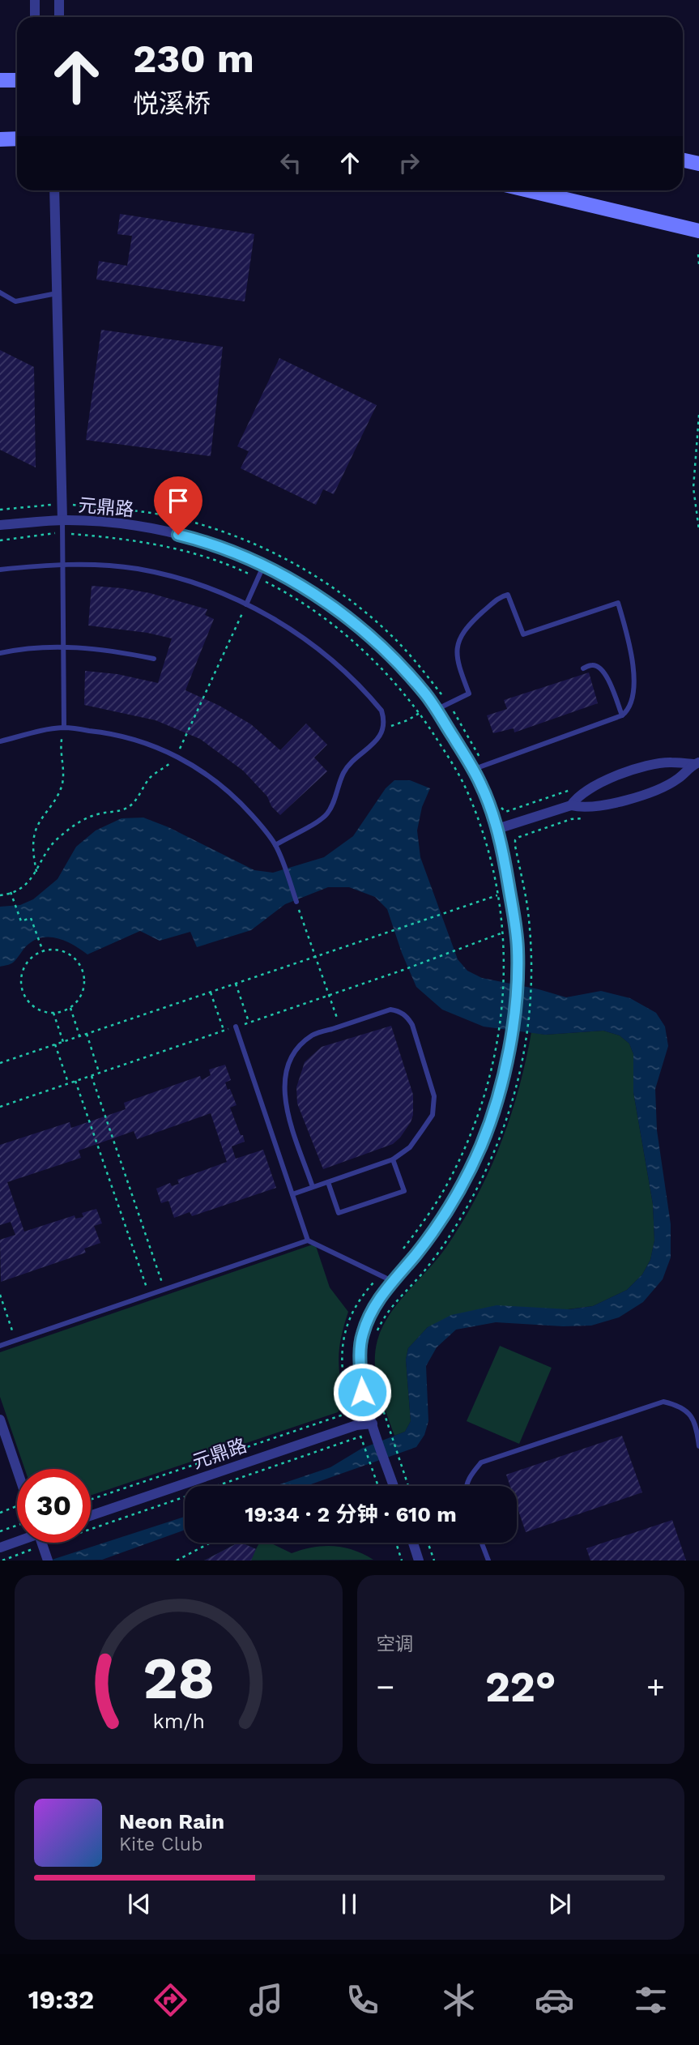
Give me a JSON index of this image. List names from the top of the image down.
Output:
{
  "streets": {
    "street": ["元鼎路"]
  },
  "page": {
    "turn": ["230 m", "悦溪桥"],
    "limit": "30",
    "trip": "19:34 · 2 分钟 · 610 m",
    "tile": "空调",
    "heat": ["−", "22°", "+"],
    "song": ["Neon Rain", "Kite Club"],
    "tabs": "19:32",
    "gauge": ["28", "km/h"]
  }
}
